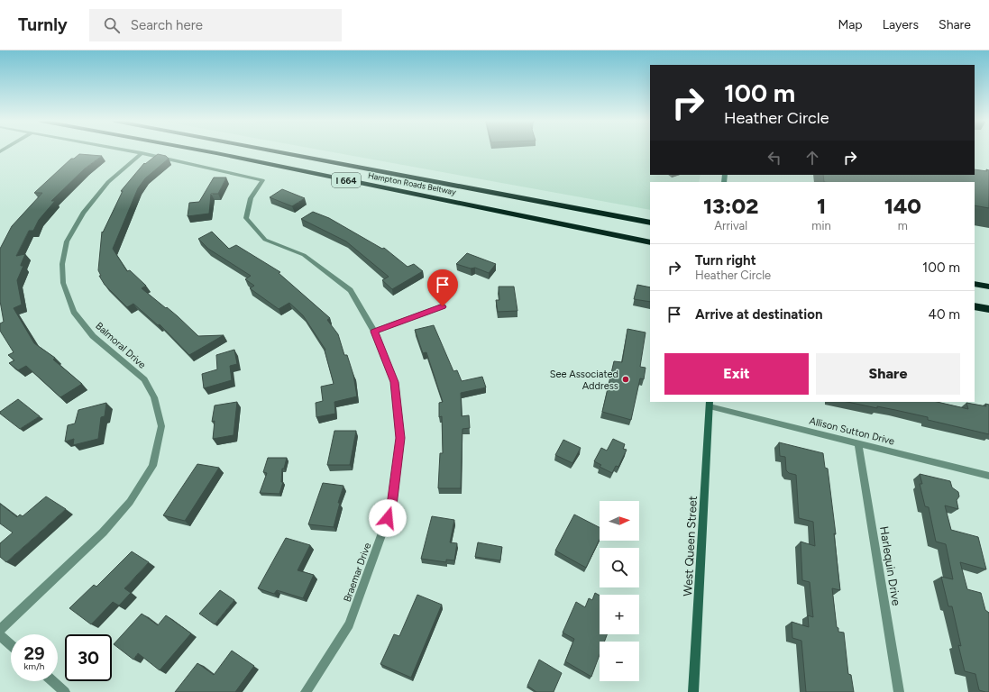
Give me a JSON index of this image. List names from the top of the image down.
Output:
{
  "streets": {
    "highway": ["I 664", "Hampton Roads Beltway"],
    "main road": ["West Queen Street"],
    "street": [
      "Balmoral Drive",
      "Allison Sutton Drive",
      "Harlequin Drive",
      "Braemar Drive"
    ]
  },
  "crossings": [
    ["Balmoral Drive", "Braemar Drive"],
    ["Allison Sutton Drive", "West Queen Street"],
    ["Allison Sutton Drive", "Harlequin Drive"]
  ],
  "places": ["See Associated Address"],
  "north": "right",
  "page": {
    "header": "Turnly",
    "search": "Search here",
    "nav": ["Map", "Layers", "Share"],
    "turn": ["100 m", "Heather Circle"],
    "eta": [
      "13:02",
      "Arrival",
      "1",
      "min",
      "140",
      "m"
    ],
    "list": [
      {
        "name": "Turn right",
        "note": "Heather Circle",
        "value": "100 m"
      },
      {
        "name": "Arrive at destination",
        "value": "40 m"
      }
    ],
    "buttons": ["Exit", "Share"],
    "map_buttons": ["+", "−"],
    "speed": "29 km/h",
    "limit": "30"
  }
}
